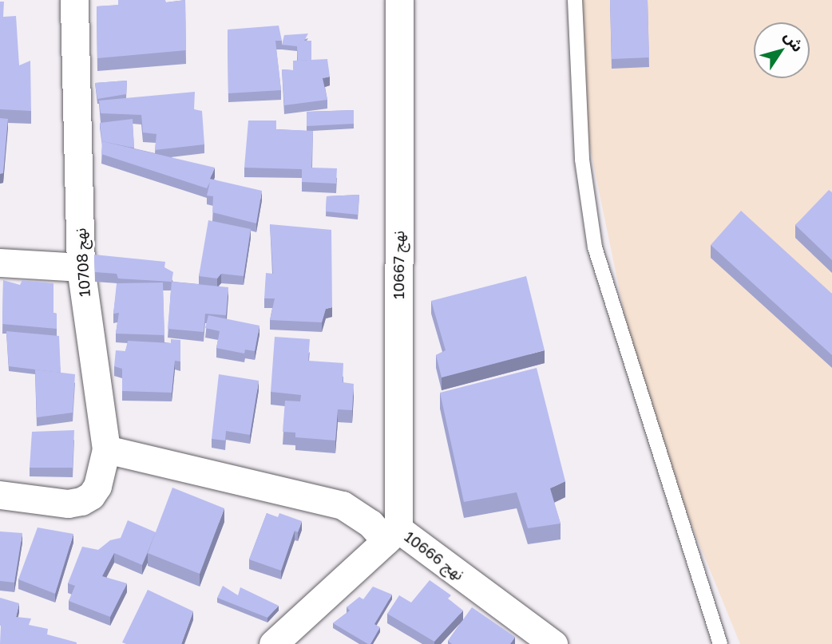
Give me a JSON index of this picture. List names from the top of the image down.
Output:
{
  "streets": {
    "street": ["نهج 10708", "نهج 10667", "نهج 10666"]
  },
  "crossings": [
    ["نهج 10667", "نهج 10666"]
  ],
  "north": "top right"
}
